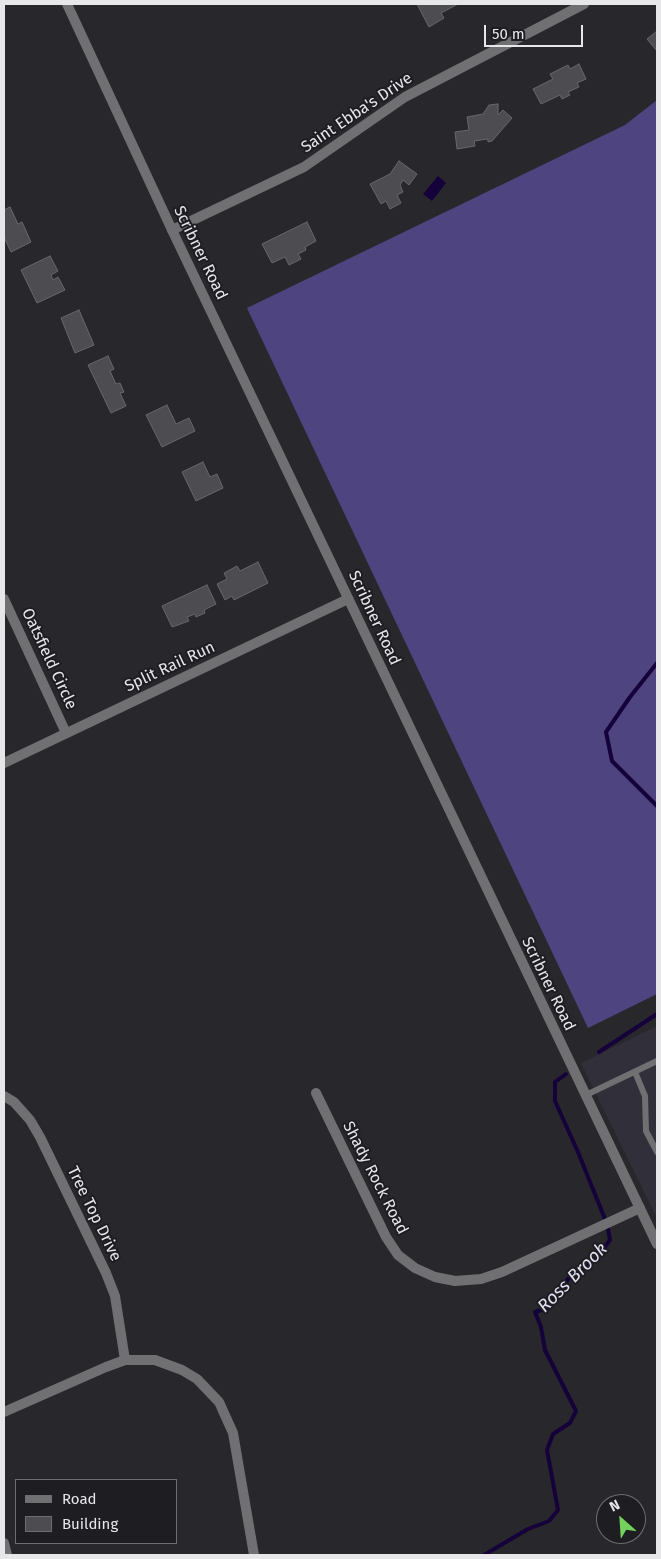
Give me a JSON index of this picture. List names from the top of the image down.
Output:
{
  "streets": {
    "street": [
      "Saint Ebba's Drive",
      "Scribner Road",
      "Oatsfield Circle",
      "Split Rail Run",
      "Shady Rock Road",
      "Tree Top Drive"
    ]
  },
  "crossings": [
    ["Saint Ebba's Drive", "Scribner Road"],
    ["Scribner Road", "Split Rail Run"],
    ["Scribner Road", "Shady Rock Road"],
    ["Oatsfield Circle", "Split Rail Run"]
  ],
  "water": ["Ross Brook"],
  "legend": ["Road", "Building"],
  "scale_bar": "50 m",
  "north": "top left"
}
